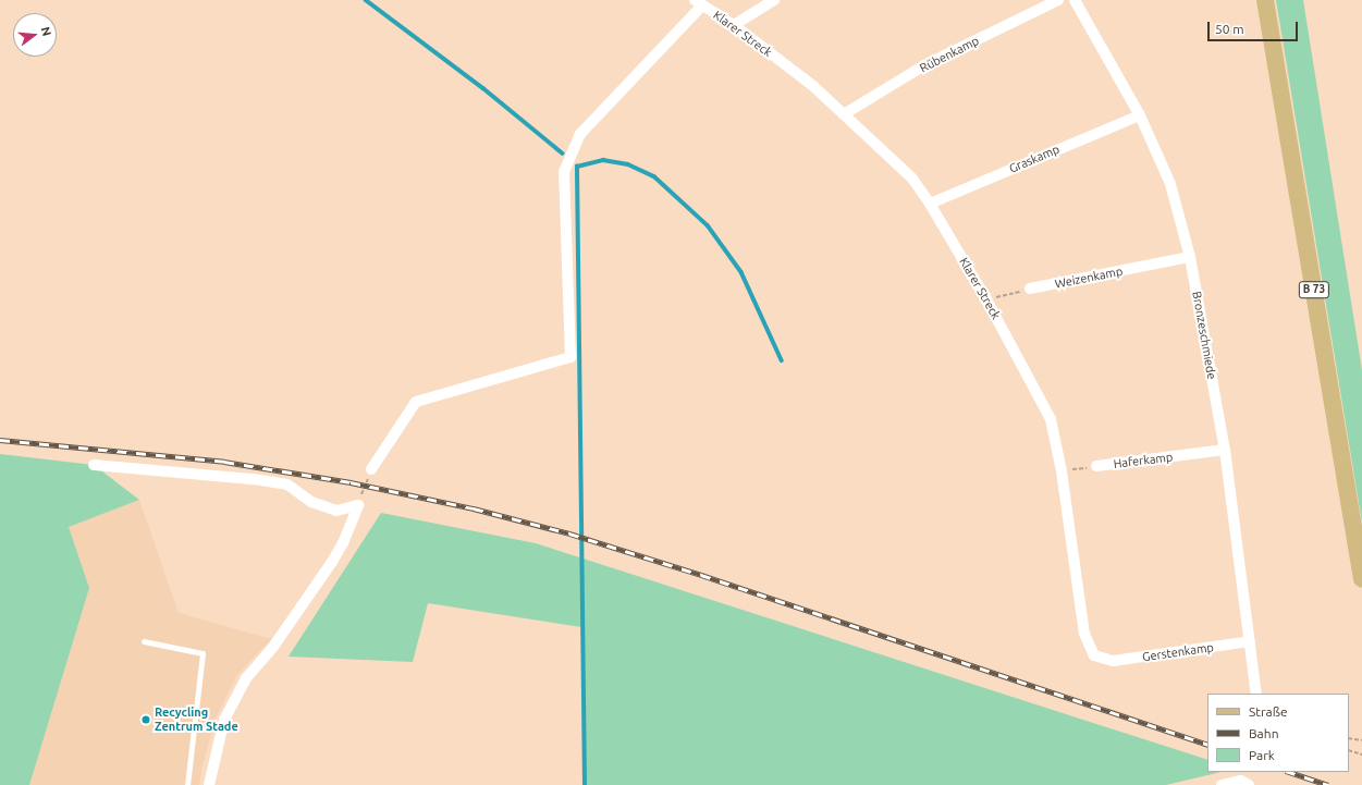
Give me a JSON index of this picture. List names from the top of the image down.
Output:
{
  "streets": {
    "main road": ["B 73"],
    "street": [
      "Klarer Streck",
      "Rübenkamp",
      "Graskamp",
      "Weizenkamp",
      "Bronzeschmiede",
      "Haferkamp",
      "Gerstenkamp"
    ]
  },
  "crossings": [
    ["Klarer Streck", "Rübenkamp"],
    ["Klarer Streck", "Graskamp"],
    ["Klarer Streck", "Haferkamp"],
    ["Klarer Streck", "Gerstenkamp"],
    ["Graskamp", "Bronzeschmiede"],
    ["Weizenkamp", "Bronzeschmiede"],
    ["Bronzeschmiede", "Haferkamp"],
    ["Bronzeschmiede", "Gerstenkamp"]
  ],
  "places": ["Recycling Zentrum Stade"],
  "legend": ["Straße", "Bahn", "Park"],
  "scale_bar": "50 m",
  "north": "right"
}
